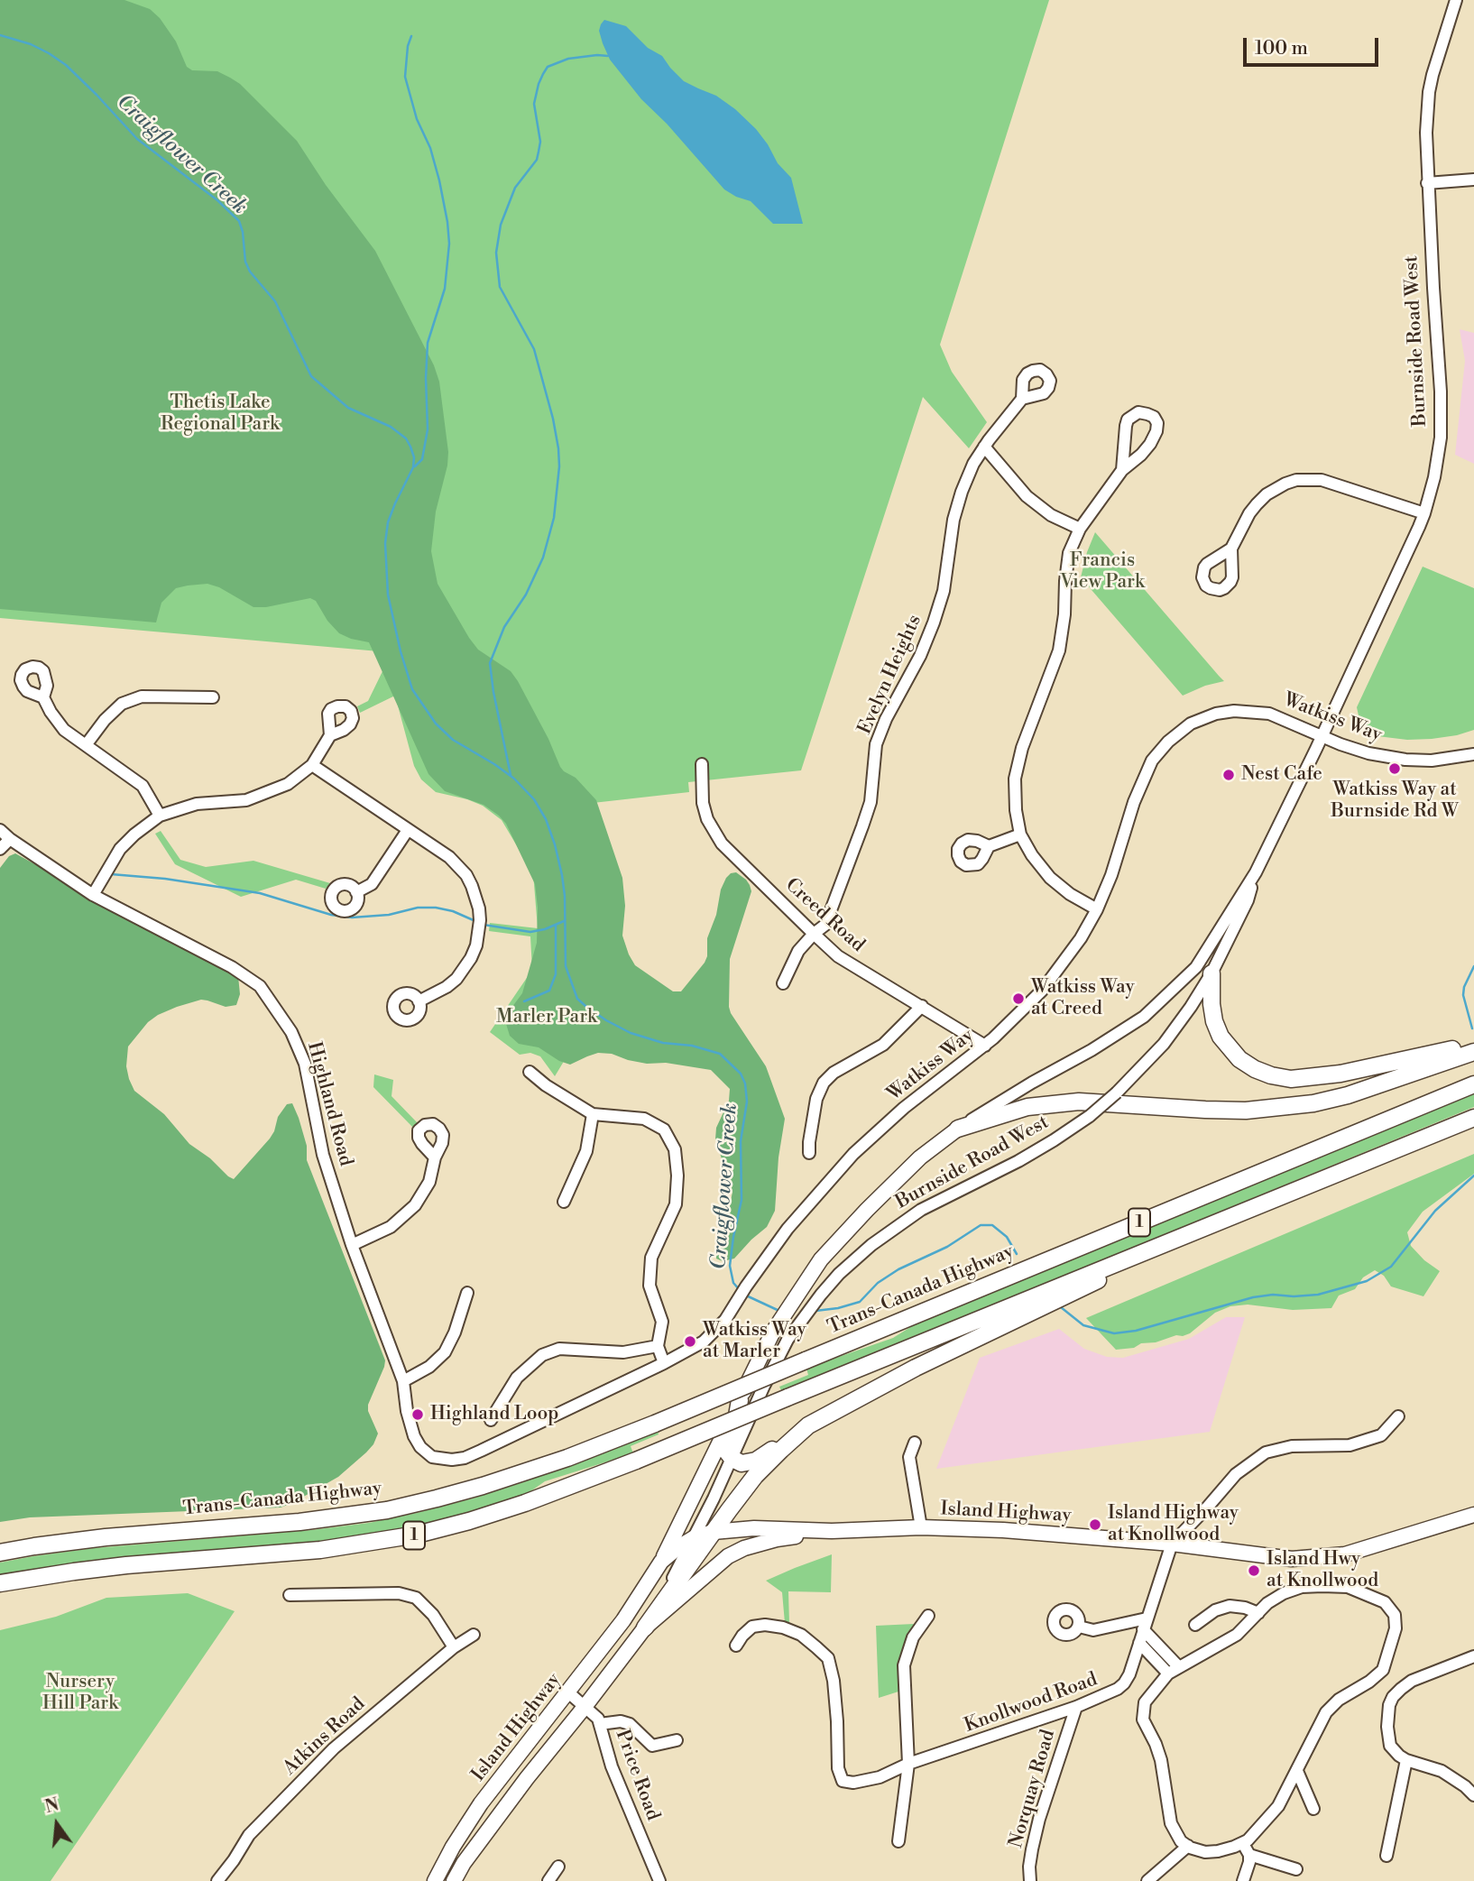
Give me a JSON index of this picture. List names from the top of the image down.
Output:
{
  "streets": {
    "highway": ["1", "Trans-Canada Highway"],
    "main road": ["Burnside Road West", "Island Highway"],
    "street": [
      "Evelyn Heights",
      "Watkiss Way",
      "Creed Road",
      "Highland Road",
      "Knollwood Road",
      "Atkins Road",
      "Price Road",
      "Norquay Road"
    ]
  },
  "crossings": [
    ["Burnside Road West", "Watkiss Way"],
    ["Burnside Road West", "Island Highway"],
    ["Evelyn Heights", "Creed Road"],
    ["Watkiss Way", "Creed Road"],
    ["Watkiss Way", "Highland Road"],
    ["Island Highway", "Knollwood Road"],
    ["Island Highway", "Price Road"],
    ["Knollwood Road", "Norquay Road"]
  ],
  "water": ["Craigflower Creek"],
  "parks": [
    "Thetis Lake Regional Park",
    "Francis View Park",
    "Marler Park",
    "Nursery Hill Park"
  ],
  "places": [
    "Watkiss Way at Burnside Rd W",
    "Nest Cafe",
    "Watkiss Way at Creed",
    "Watkiss Way at Marler",
    "Highland Loop",
    "Island Highway at Knollwood",
    "Island Hwy at Knollwood"
  ],
  "scale_bar": "100 m",
  "north": "top"
}
